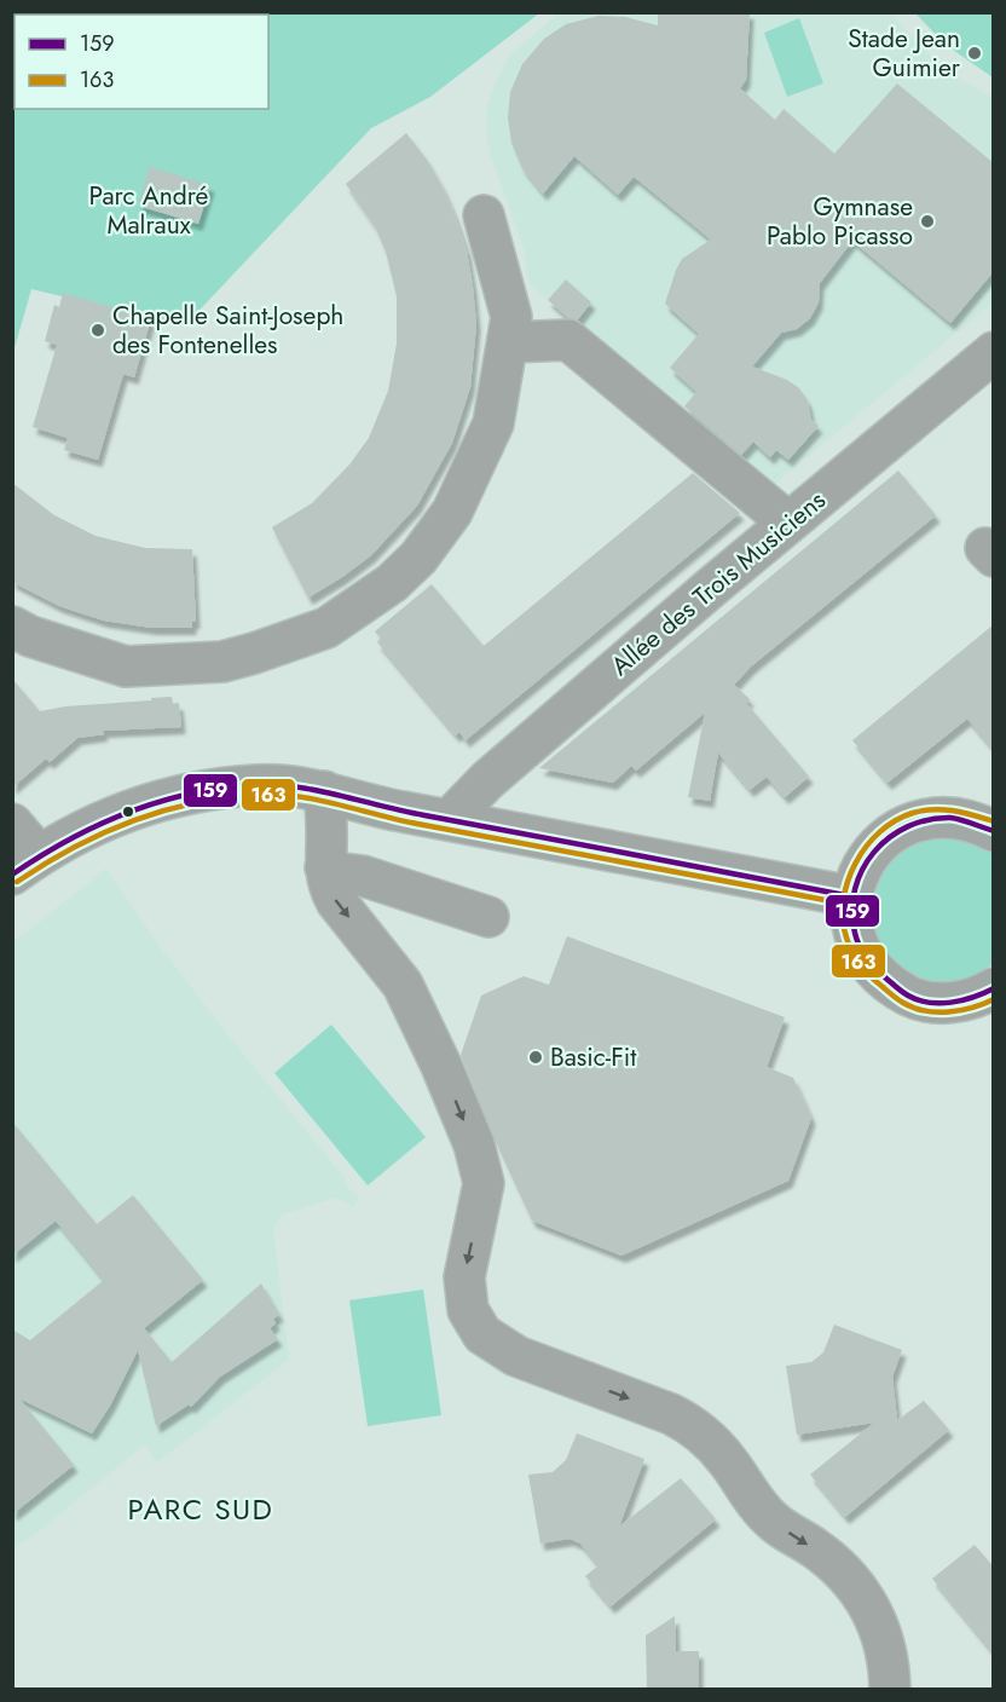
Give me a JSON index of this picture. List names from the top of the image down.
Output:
{
  "streets": {
    "street": ["Allée des Trois Musiciens"]
  },
  "districts": ["PARC SUD"],
  "parks": ["Parc André Malraux"],
  "places": [
    "Stade Jean Guimier",
    "Gymnase Pablo Picasso",
    "Chapelle Saint-Joseph des Fontenelles",
    "Basic-Fit"
  ],
  "lines": ["transit line 159", "transit line 163"],
  "legend": ["159", "163"]
}
